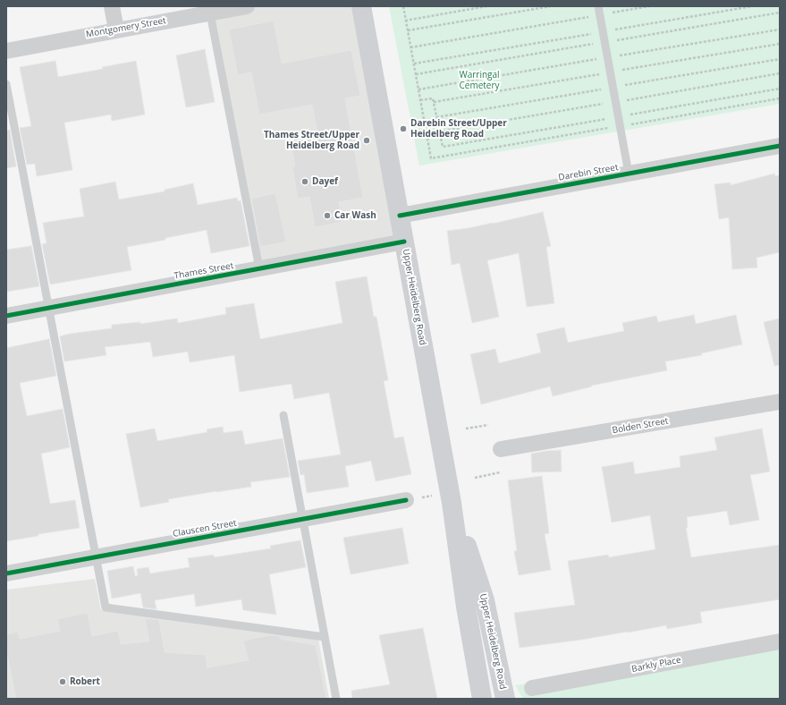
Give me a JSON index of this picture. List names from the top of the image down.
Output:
{
  "streets": {
    "main road": ["Upper Heidelberg Road"],
    "street": [
      "Montgomery Street",
      "Darebin Street",
      "Thames Street",
      "Bolden Street",
      "Clauscen Street",
      "Barkly Place"
    ]
  },
  "crossings": [
    ["Darebin Street", "Upper Heidelberg Road"],
    ["Thames Street", "Upper Heidelberg Road"]
  ],
  "parks": ["Warringal Cemetery"],
  "places": [
    "Darebin Street/Upper Heidelberg Road",
    "Thames Street/Upper Heidelberg Road",
    "Dayef",
    "Car Wash",
    "Robert"
  ]
}
